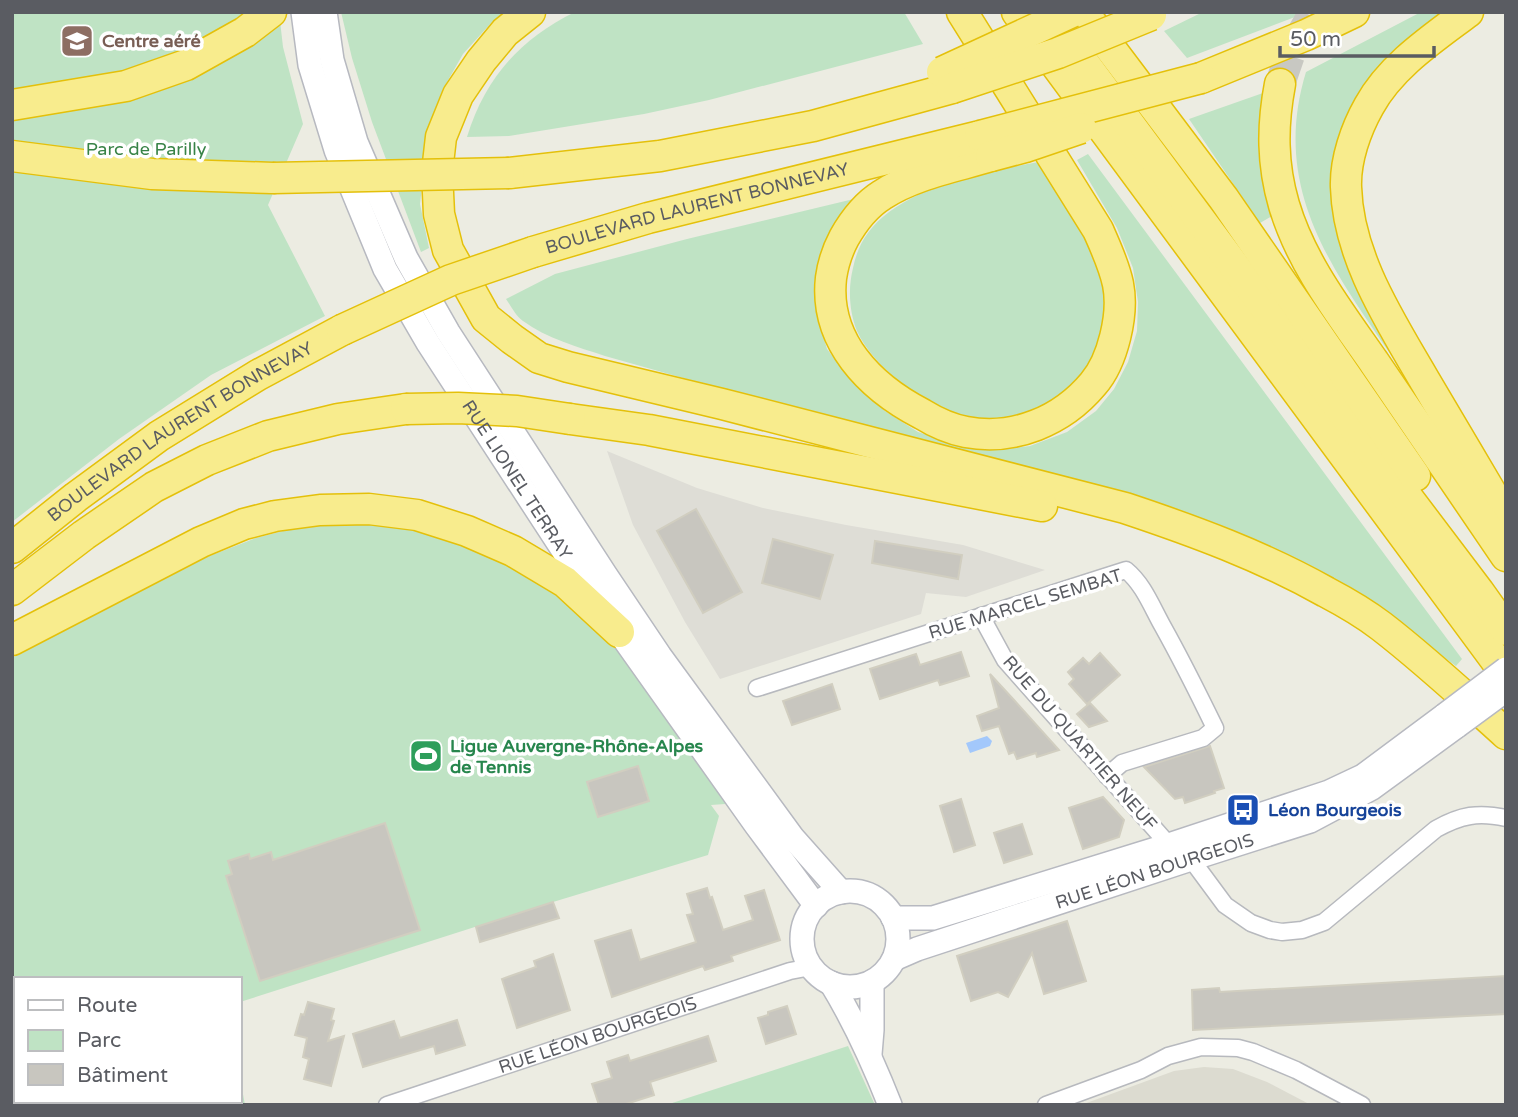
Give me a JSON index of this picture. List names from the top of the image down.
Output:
{
  "streets": {
    "highway": ["BOULEVARD LAURENT BONNEVAY"],
    "main road": ["RUE LIONEL TERRAY", "RUE LÉON BOURGEOIS"],
    "street": ["RUE MARCEL SEMBAT", "RUE DU QUARTIER NEUF"]
  },
  "crossings": [
    ["RUE LIONEL TERRAY", "RUE LÉON BOURGEOIS"],
    ["RUE MARCEL SEMBAT", "RUE DU QUARTIER NEUF"],
    ["RUE DU QUARTIER NEUF", "RUE LÉON BOURGEOIS"]
  ],
  "parks": ["Parc de Parilly"],
  "places": {
    "school or university": ["Centre aéré"],
    "sports": ["Ligue Auvergne-Rhône-Alpes de Tennis"],
    "bus stop": ["Léon Bourgeois"]
  },
  "legend": ["Route", "Parc", "Bâtiment"],
  "scale_bar": "50 m"
}
